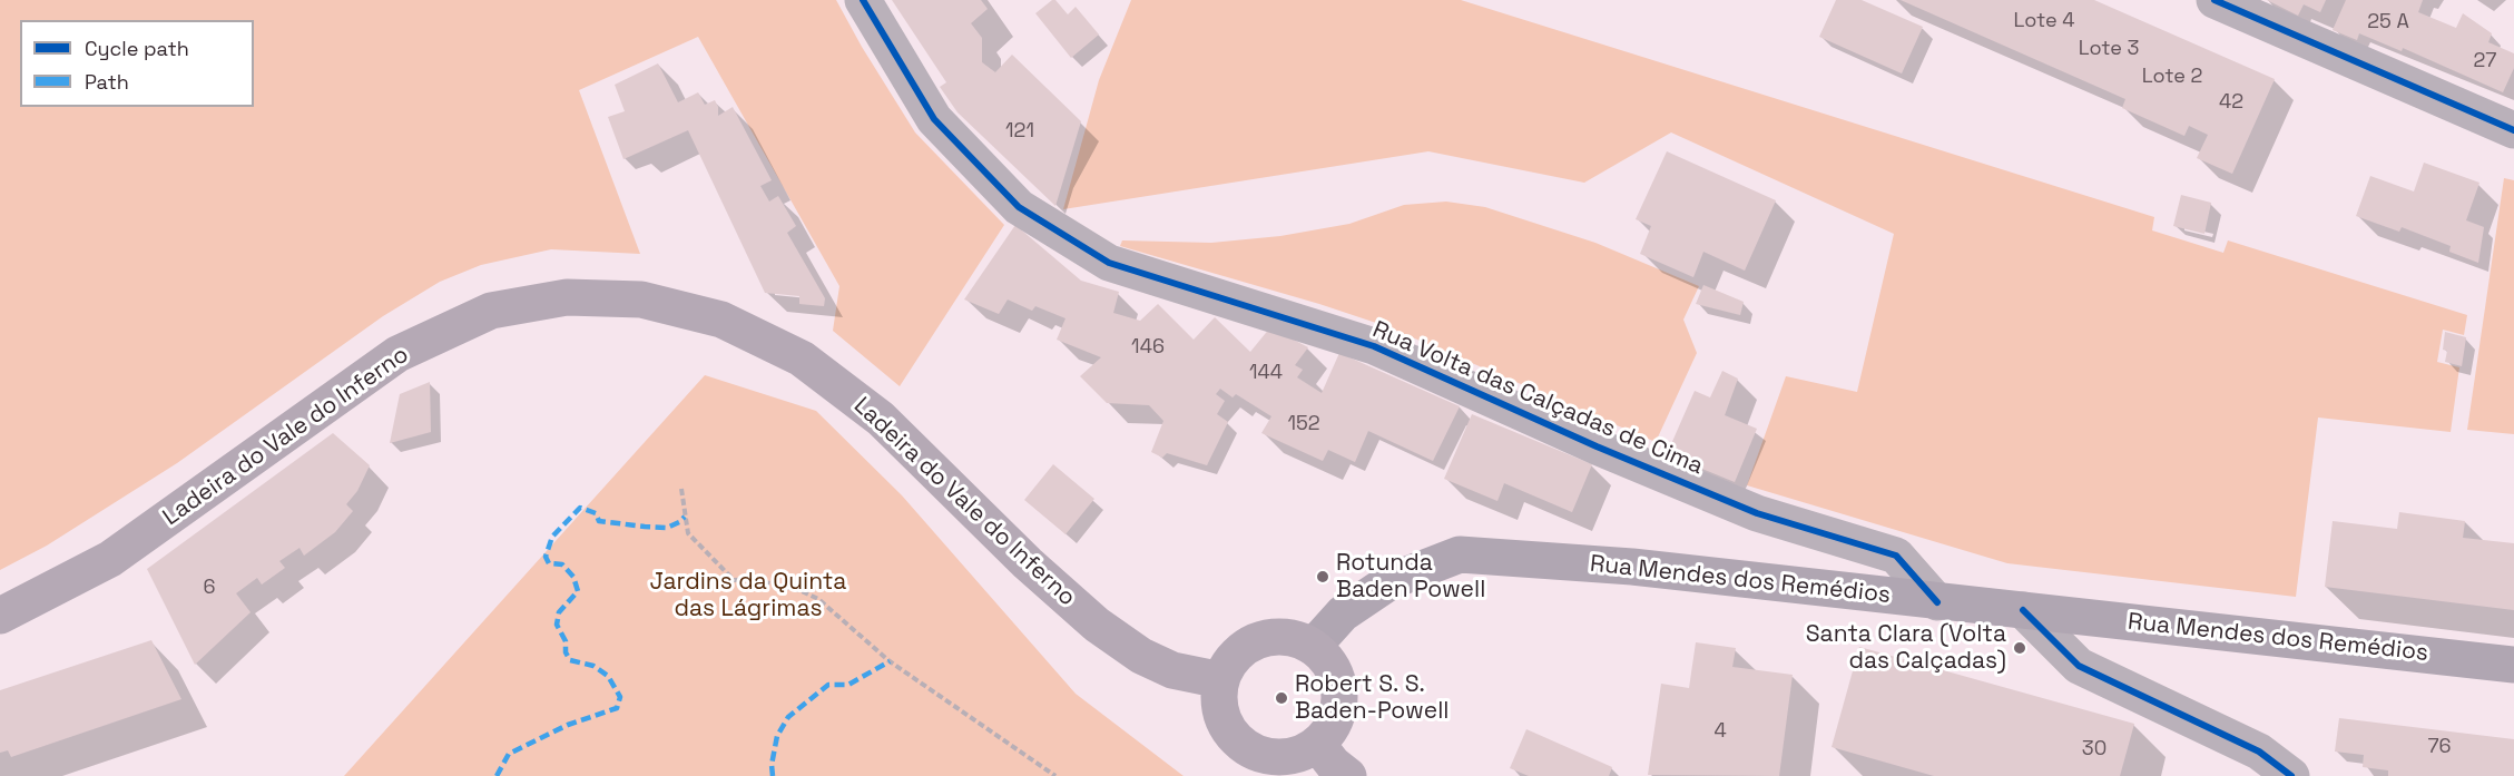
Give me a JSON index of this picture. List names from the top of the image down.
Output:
{
  "streets": {
    "main road": ["Ladeira do Vale do Inferno"],
    "street": ["Rua Volta das Calçadas de Cima", "Rua Mendes dos Remédios"]
  },
  "crossings": [
    ["Rua Volta das Calçadas de Cima", "Rua Mendes dos Remédios"],
    ["Ladeira do Vale do Inferno", "Rua Mendes dos Remédios"]
  ],
  "parks": ["Jardins da Quinta das Lágrimas"],
  "places": ["Rotunda Baden Powell", "Santa Clara (Volta das Calçadas)", "Robert S. S. Baden-Powell"],
  "house_numbers": [
    "Lote 4",
    "25 A",
    "Lote 3",
    "27",
    "Lote 2",
    "42",
    "121",
    "146",
    "144",
    "152",
    "6",
    "4",
    "76",
    "30"
  ],
  "legend": ["Cycle path", "Path"]
}
